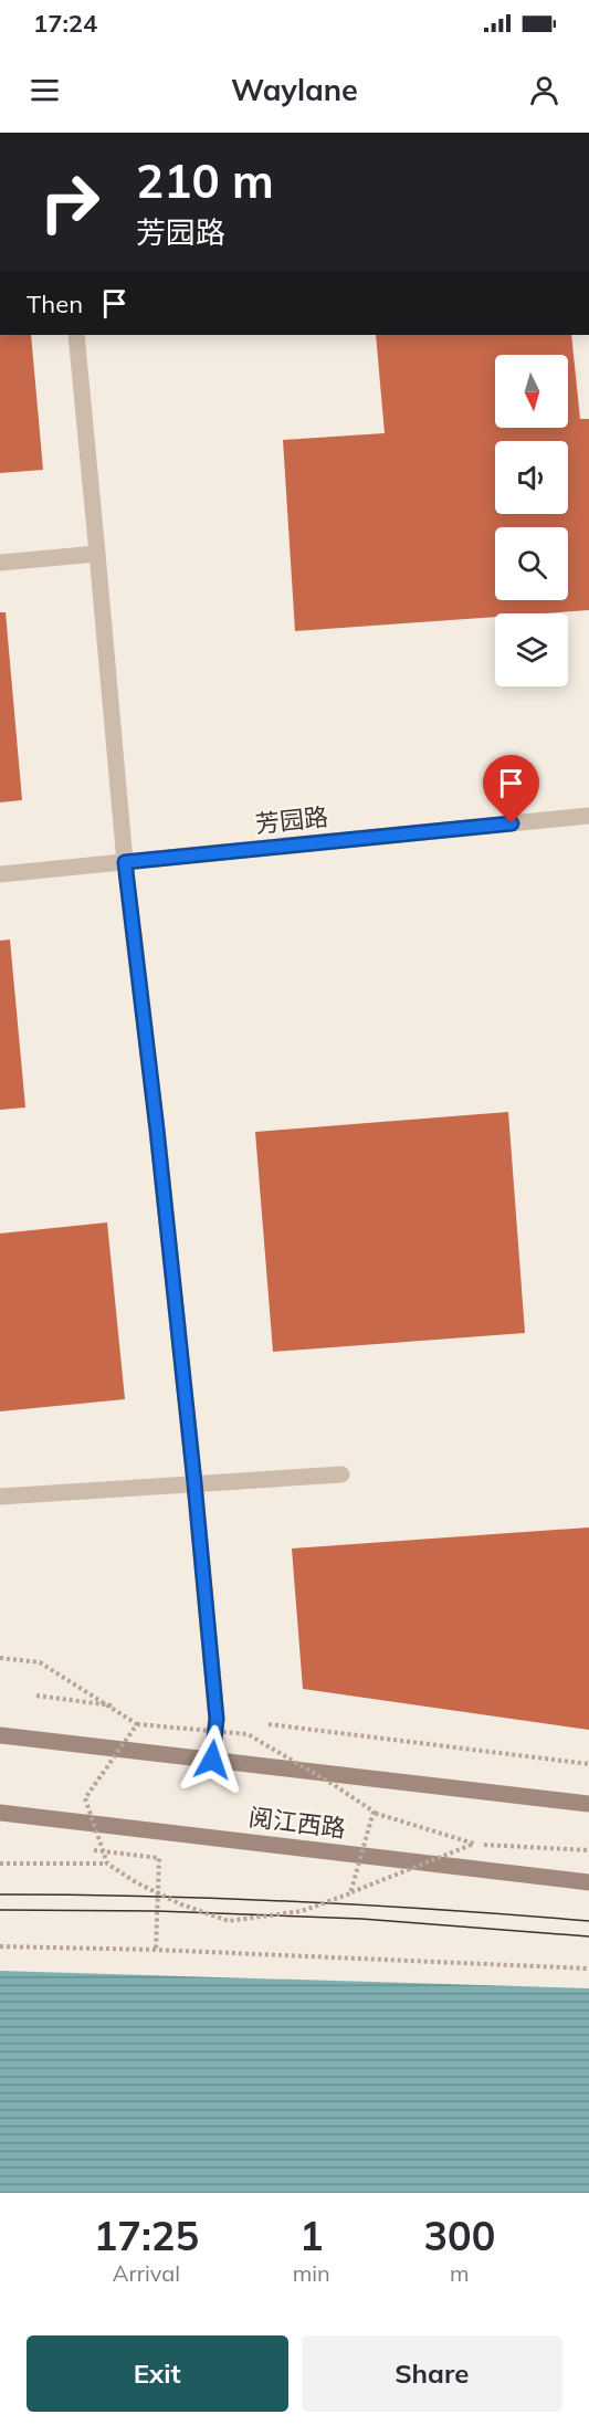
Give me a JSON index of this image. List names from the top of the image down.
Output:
{
  "streets": {
    "main road": ["阅江西路"],
    "street": ["芳园路"]
  },
  "north": "bottom",
  "page": {
    "status": "17:24",
    "header": "Waylane",
    "turn": ["210 m", "芳园路"],
    "then": "Then",
    "eta": [
      "17:25",
      "Arrival",
      "1",
      "min",
      "300",
      "m"
    ],
    "buttons": ["Exit", "Share"]
  }
}
